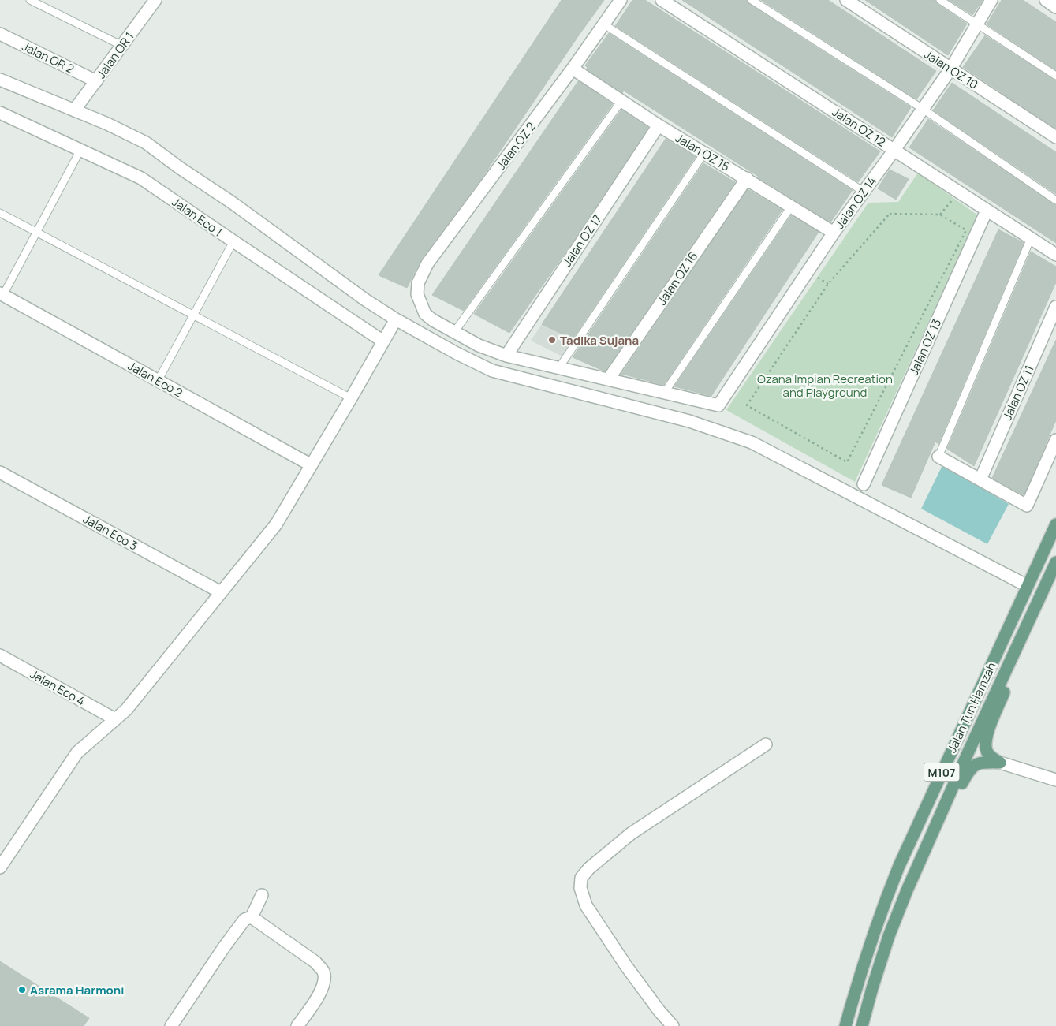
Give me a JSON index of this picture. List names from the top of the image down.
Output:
{
  "streets": {
    "main road": ["Jalan Tun Hamzah", "M107"],
    "street": [
      "Jalan OR 1",
      "Jalan OR 2",
      "Jalan OZ 10",
      "Jalan OZ 12",
      "Jalan OZ 2",
      "Jalan OZ 15",
      "Jalan OZ 14",
      "Jalan Eco 1",
      "Jalan OZ 17",
      "Jalan OZ 16",
      "Jalan OZ 13",
      "Jalan Eco 2",
      "Jalan OZ 11",
      "Jalan Eco 3",
      "Jalan Eco 4"
    ]
  },
  "crossings": [
    ["Jalan OR 1", "Jalan OR 2"],
    ["Jalan OZ 10", "Jalan OZ 14"],
    ["Jalan OZ 12", "Jalan OZ 14"],
    ["Jalan OZ 12", "Jalan OZ 13"],
    ["Jalan OZ 2", "Jalan OZ 15"],
    ["Jalan OZ 15", "Jalan OZ 14"],
    ["Jalan OZ 15", "Jalan OZ 17"],
    ["Jalan OZ 15", "Jalan OZ 16"]
  ],
  "parks": ["Ozana Impian Recreation and Playground"],
  "places": ["Tadika Sujana", "Asrama Harmoni"]
}
